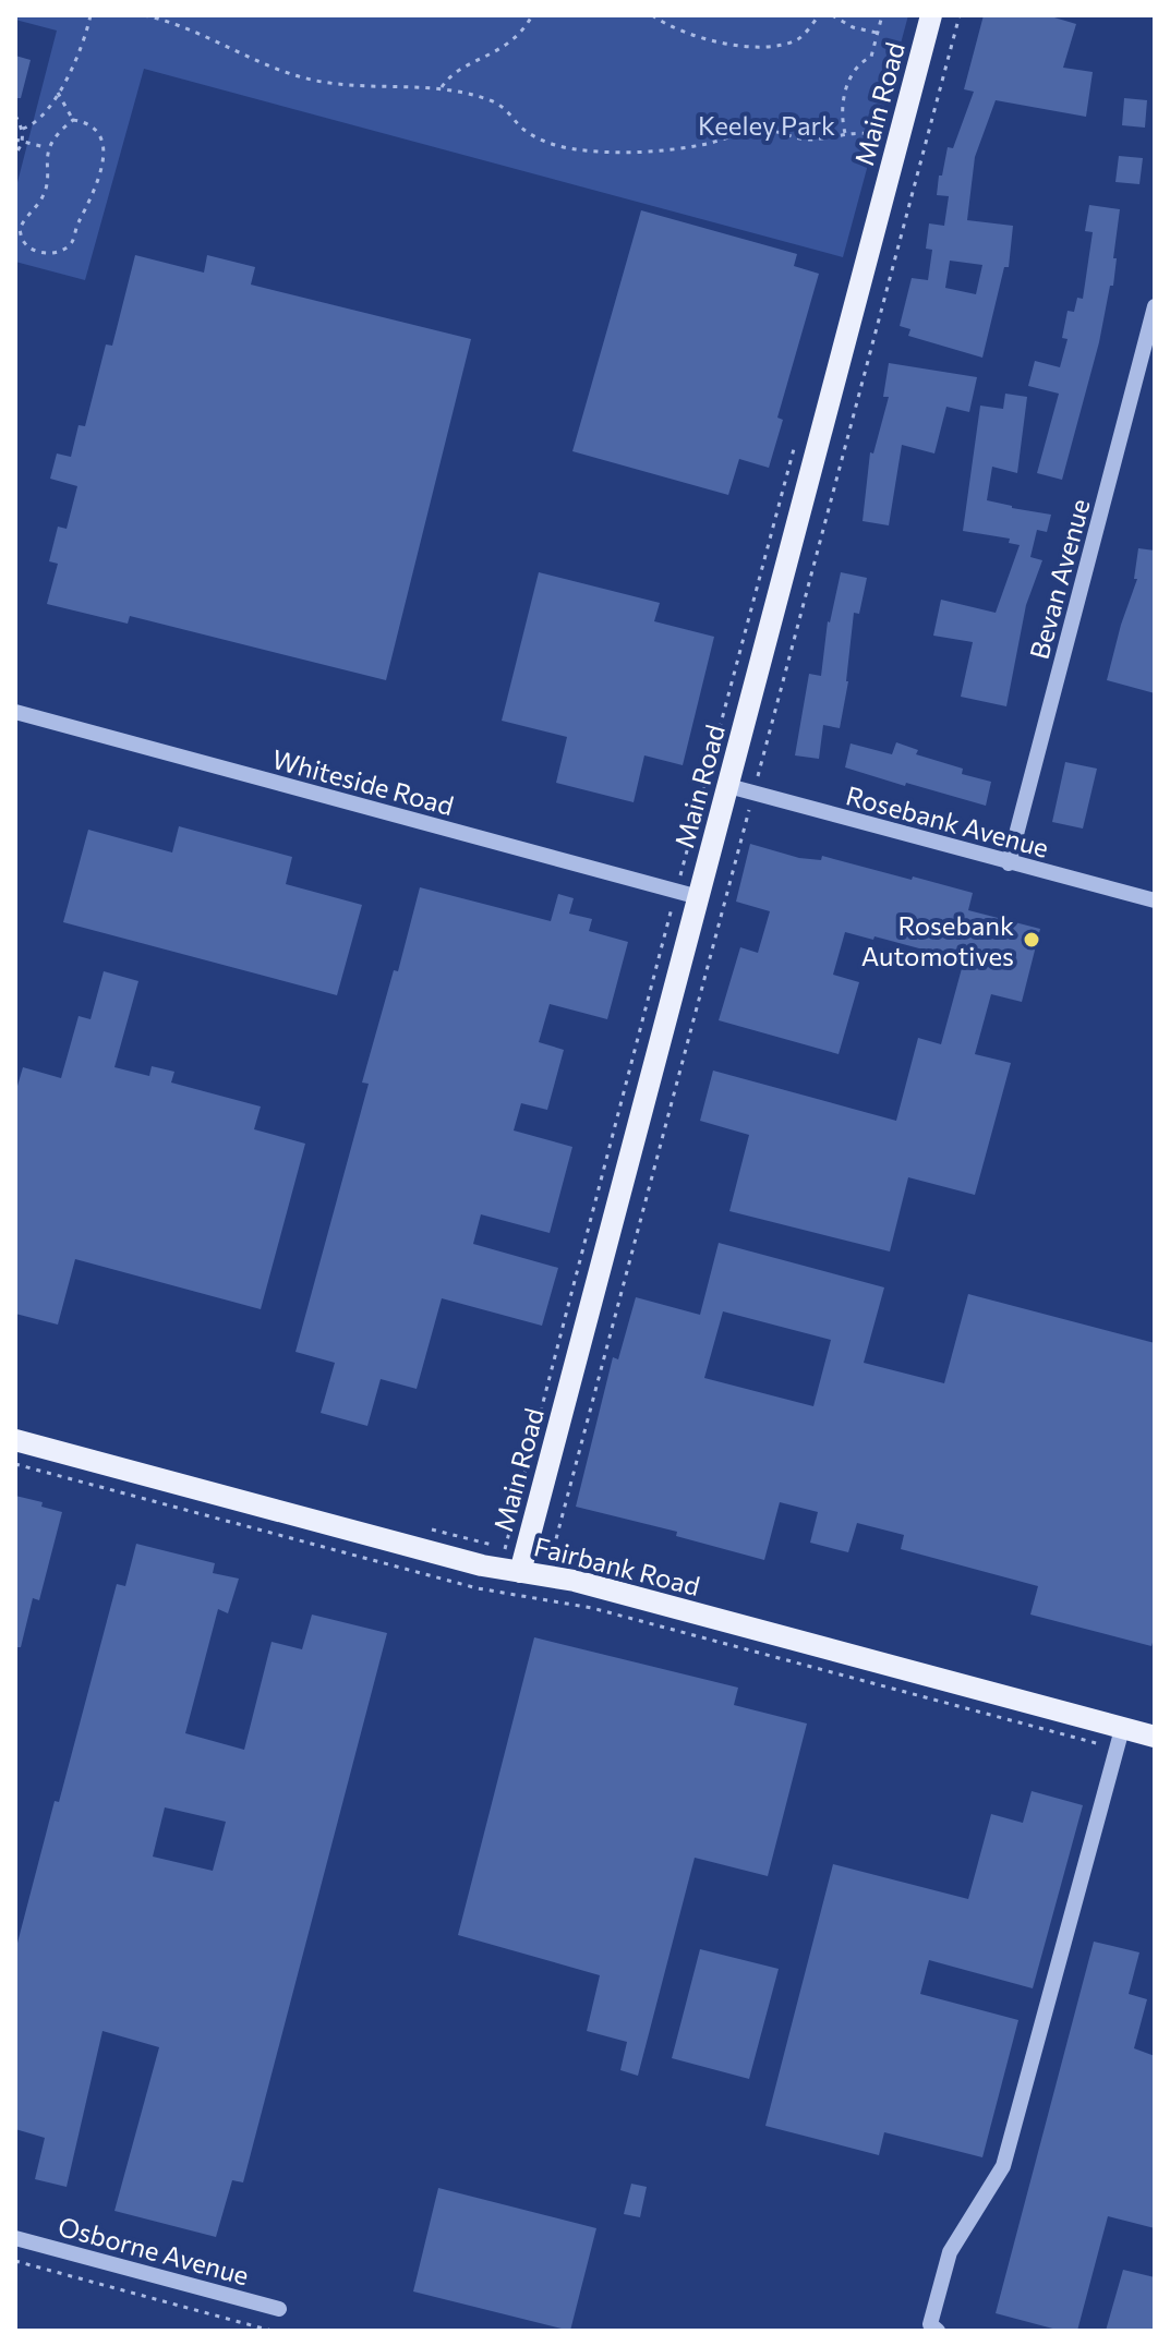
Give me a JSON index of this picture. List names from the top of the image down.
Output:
{
  "streets": {
    "main road": ["Main Road", "Fairbank Road"],
    "street": [
      "Bevan Avenue",
      "Whiteside Road",
      "Rosebank Avenue",
      "Osborne Avenue"
    ]
  },
  "crossings": [
    ["Main Road", "Whiteside Road"],
    ["Main Road", "Rosebank Avenue"],
    ["Main Road", "Fairbank Road"],
    ["Bevan Avenue", "Rosebank Avenue"]
  ],
  "parks": ["Keeley Park"],
  "places": ["Rosebank Automotives"]
}
